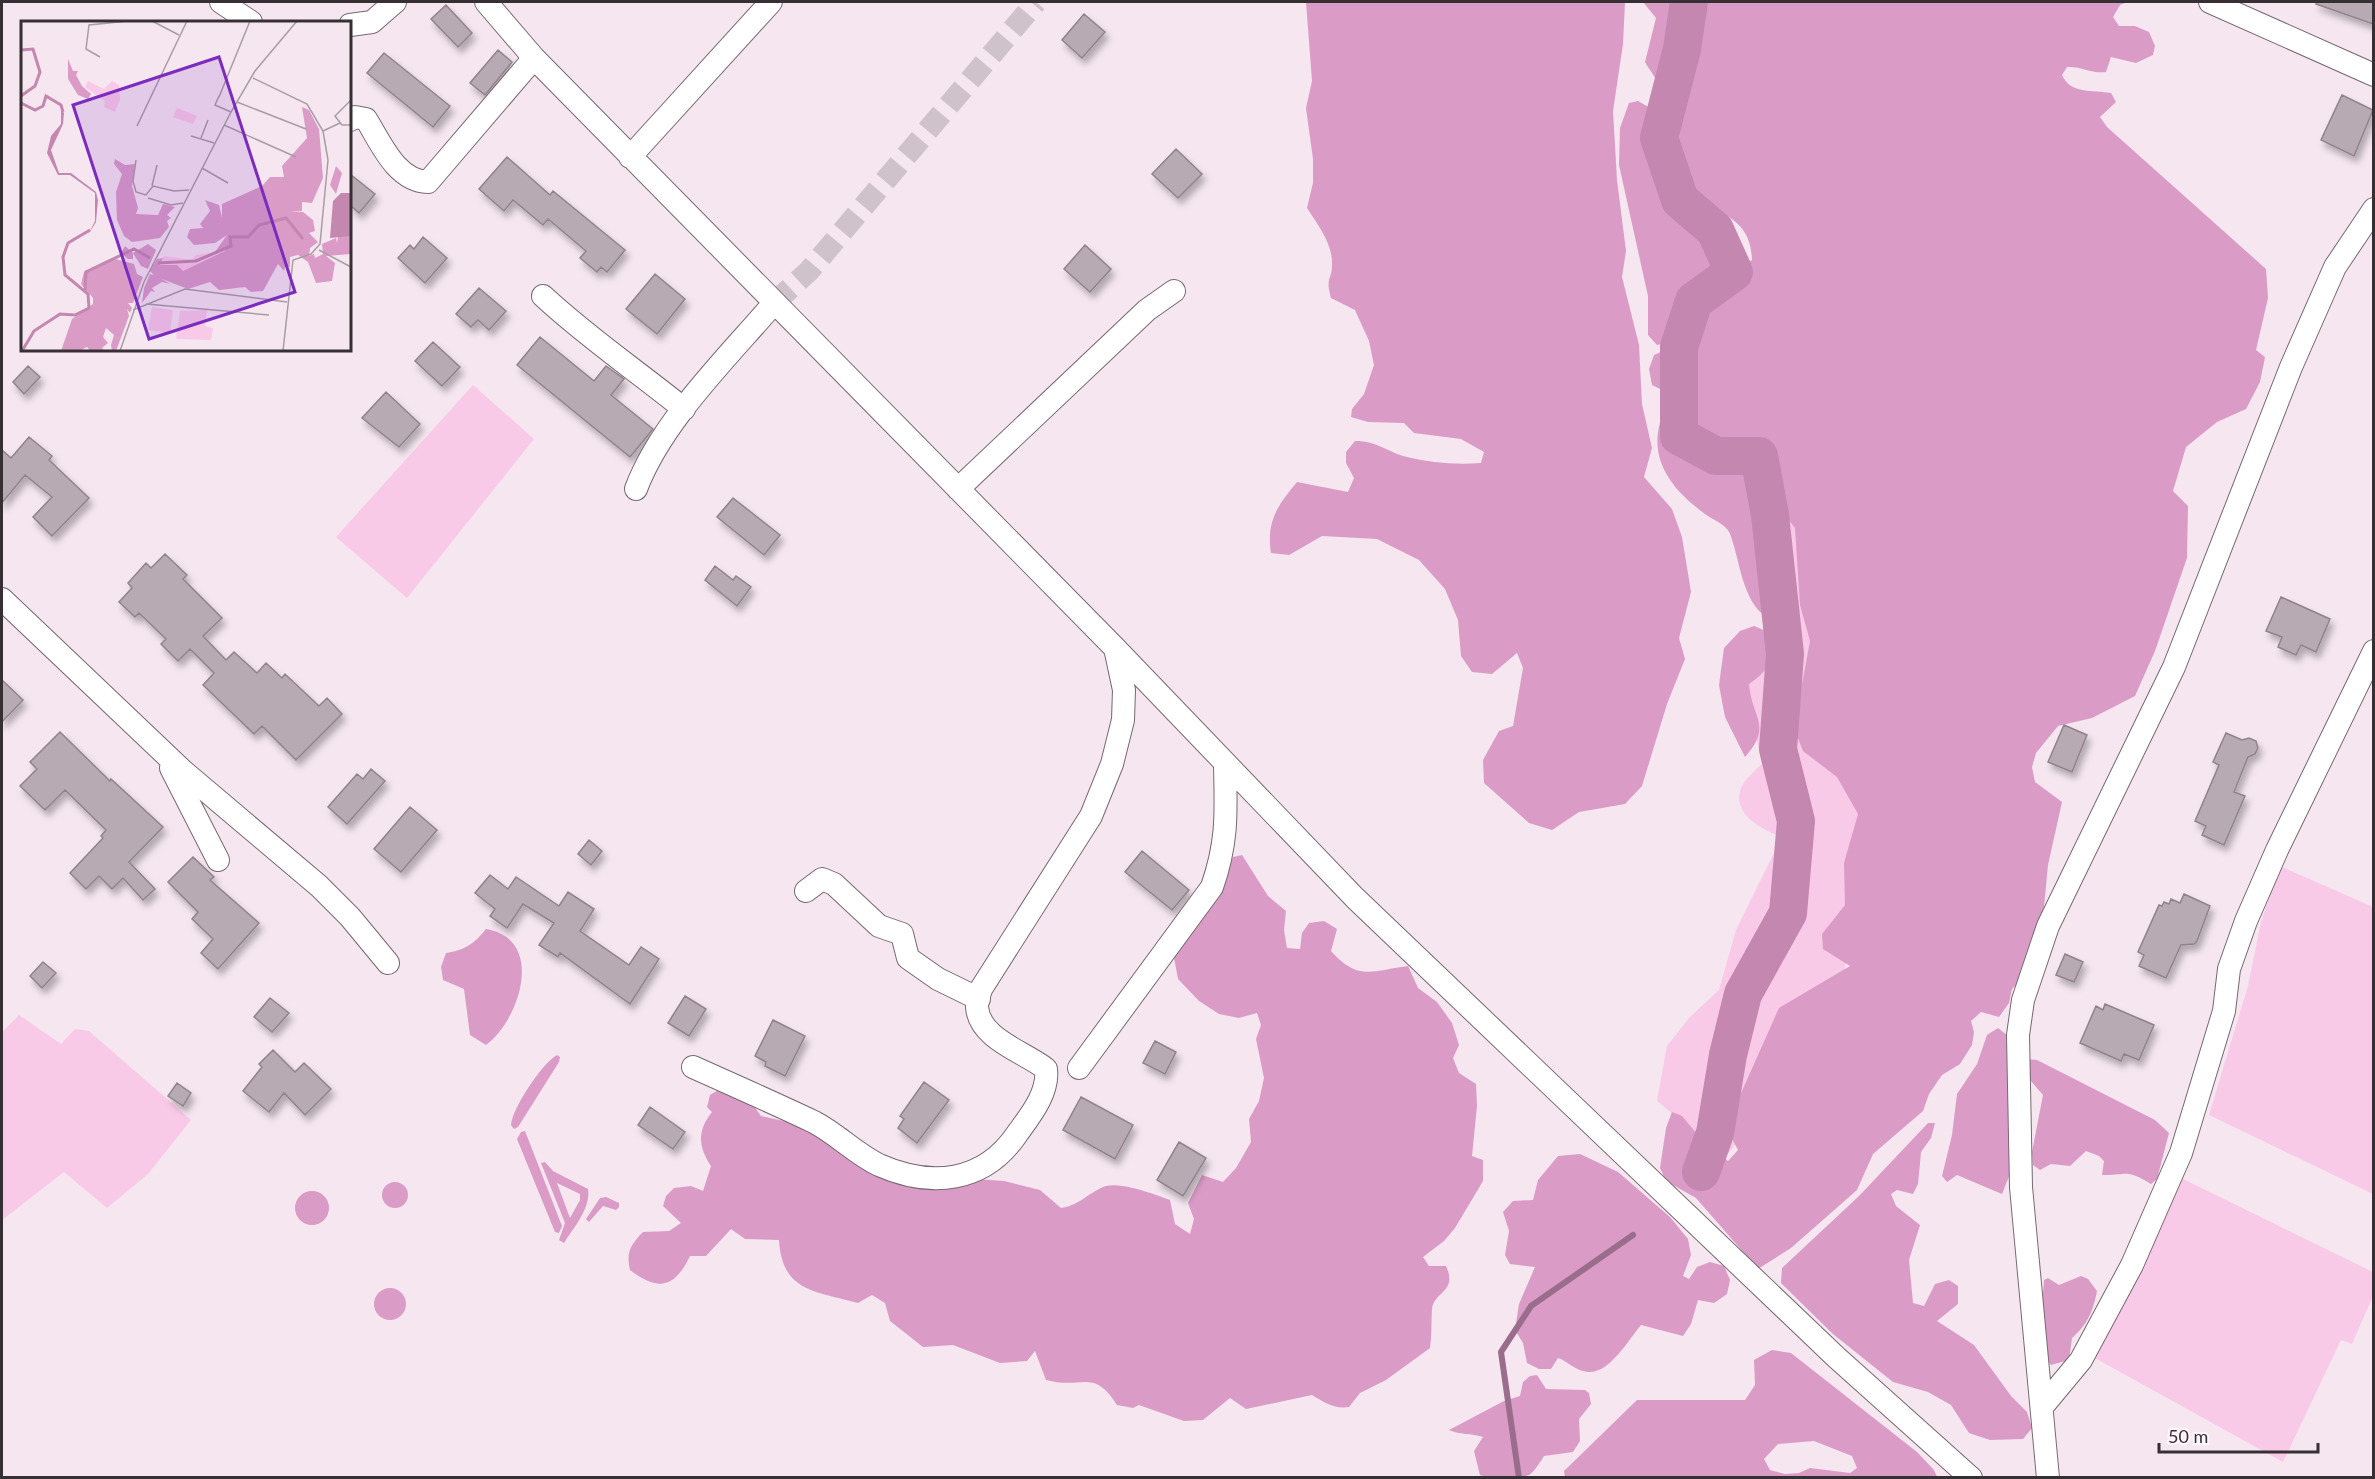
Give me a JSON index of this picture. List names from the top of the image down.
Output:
{
  "scale_bar": "50 m"
}
